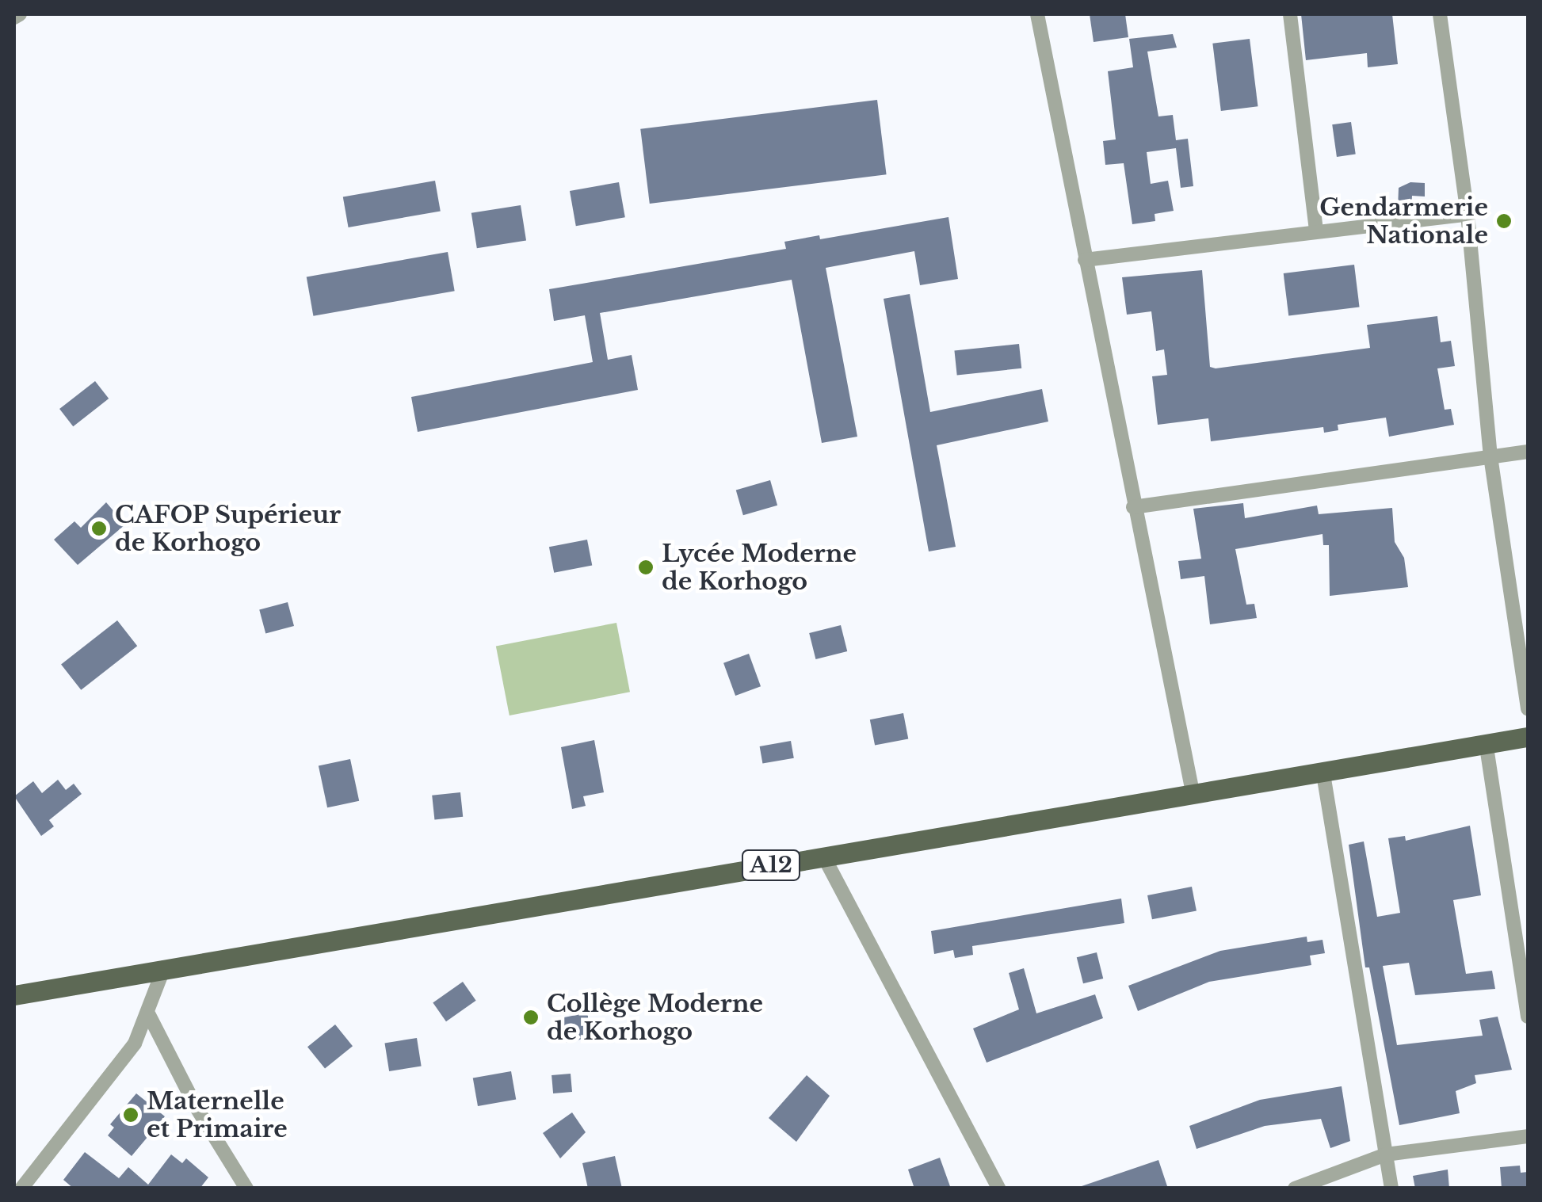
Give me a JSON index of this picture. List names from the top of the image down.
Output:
{
  "streets": {
    "main road": ["A12"]
  },
  "places": [
    "Gendarmerie Nationale",
    "CAFOP Supérieur de Korhogo",
    "Lycée Moderne de Korhogo",
    "Collège Moderne de Korhogo",
    "Maternelle et Primaire"
  ]
}
